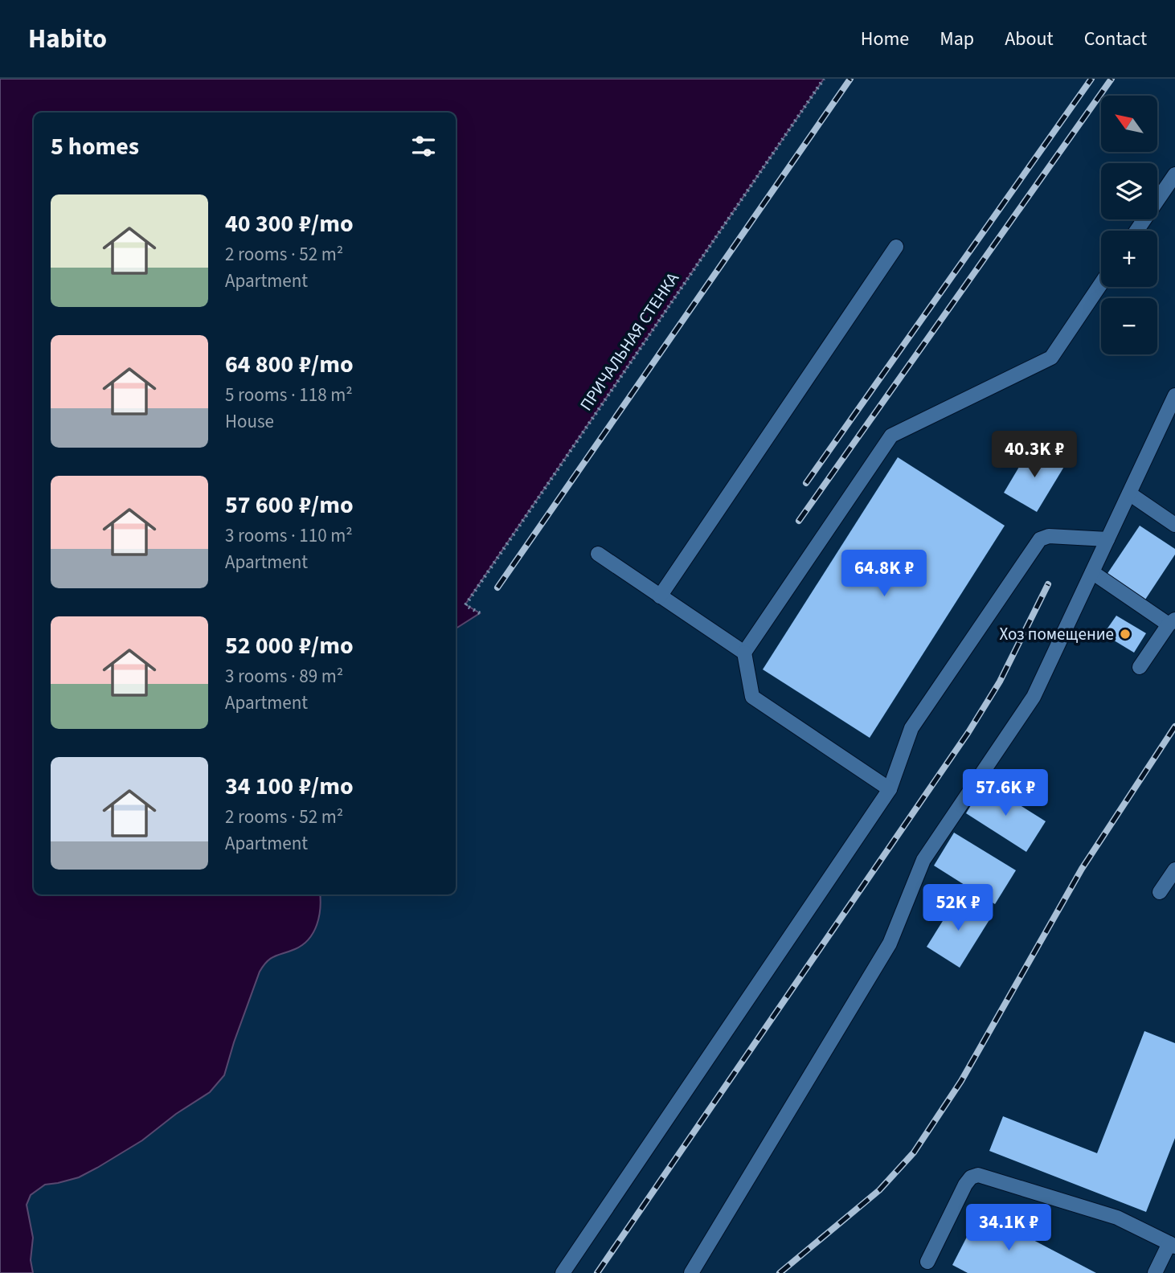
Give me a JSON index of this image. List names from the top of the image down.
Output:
{
  "streets": {
    "path": ["ПРИЧАЛЬНАЯ СТЕНКА"]
  },
  "places": ["Хоз помещение"],
  "north": "top left",
  "page": {
    "header": "Habito",
    "nav": [
      "Home",
      "Map",
      "About",
      "Contact"
    ],
    "map_buttons": ["+", "−"],
    "heading": "5 homes",
    "list": [
      {
        "name": "40 300 ₽/mo",
        "note": "2 rooms · 52 m² · Apartment"
      },
      {
        "name": "64 800 ₽/mo",
        "note": "5 rooms · 118 m² · House"
      },
      {
        "name": "57 600 ₽/mo",
        "note": "3 rooms · 110 m² · Apartment"
      },
      {
        "name": "52 000 ₽/mo",
        "note": "3 rooms · 89 m² · Apartment"
      },
      {
        "name": "34 100 ₽/mo",
        "note": "2 rooms · 52 m² · Apartment"
      }
    ],
    "price": [
      "40.3K ₽",
      "64.8K ₽",
      "57.6K ₽",
      "52K ₽",
      "34.1K ₽"
    ]
  }
}
